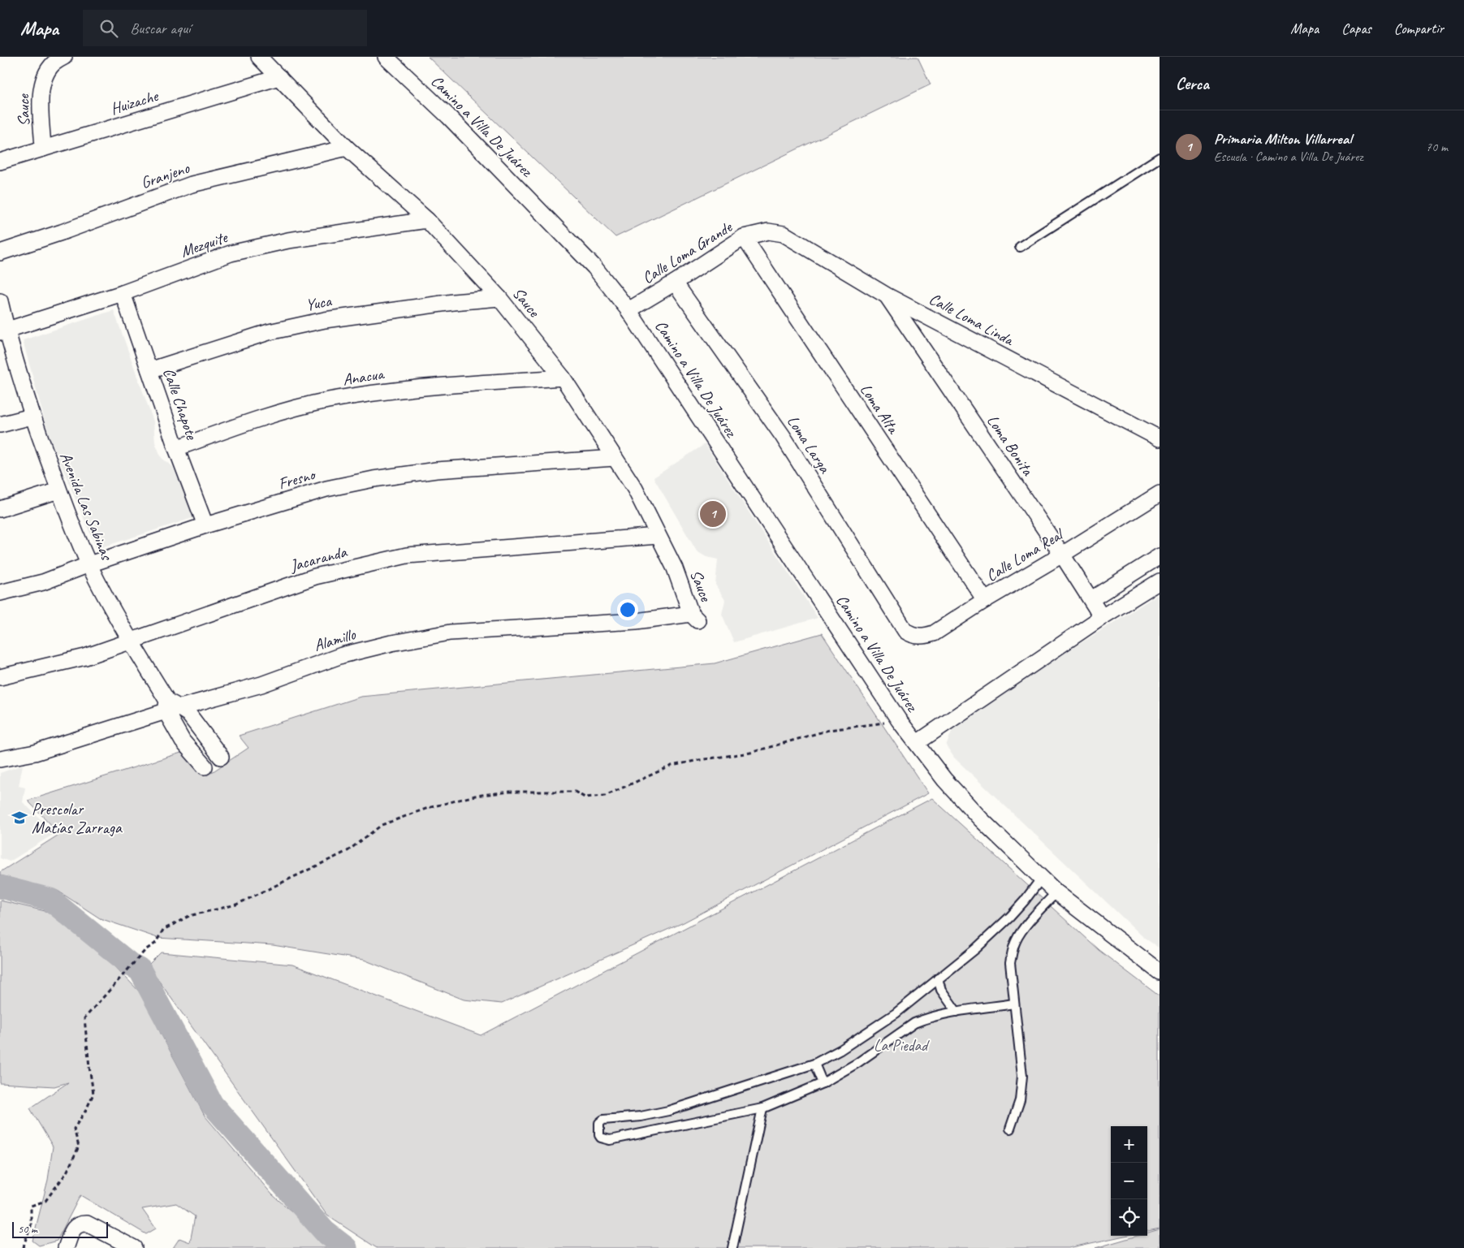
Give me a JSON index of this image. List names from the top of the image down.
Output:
{
  "streets": {
    "street": [
      "Huizache",
      "Sauce",
      "Camino a Villa De Juárez",
      "Granjeno",
      "Mezquite",
      "Calle Loma Grande",
      "Yuca",
      "Calle Loma Linda",
      "Anacua",
      "Calle Chapote",
      "Loma Alta",
      "Loma Larga",
      "Loma Bonita",
      "Fresno",
      "Avenida Las Sabinas",
      "Calle Loma Real",
      "Jacaranda",
      "Alamillo"
    ]
  },
  "crossings": [
    ["Huizache", "Sauce"],
    ["Sauce", "Granjeno"],
    ["Sauce", "Mezquite"],
    ["Sauce", "Yuca"],
    ["Sauce", "Anacua"],
    ["Sauce", "Fresno"],
    ["Sauce", "Jacaranda"],
    ["Sauce", "Alamillo"],
    ["Camino a Villa De Juárez", "Calle Loma Grande"],
    ["Mezquite", "Calle Chapote"],
    ["Mezquite", "Avenida Las Sabinas"],
    ["Calle Loma Grande", "Calle Loma Linda"],
    ["Calle Loma Grande", "Loma Alta"],
    ["Calle Loma Grande", "Loma Larga"],
    ["Yuca", "Calle Chapote"],
    ["Calle Loma Linda", "Loma Bonita"],
    ["Anacua", "Calle Chapote"],
    ["Calle Chapote", "Fresno"],
    ["Loma Alta", "Calle Loma Real"],
    ["Loma Larga", "Calle Loma Real"],
    ["Loma Bonita", "Calle Loma Real"],
    ["Fresno", "Avenida Las Sabinas"],
    ["Avenida Las Sabinas", "Jacaranda"],
    ["Avenida Las Sabinas", "Alamillo"]
  ],
  "parks": ["La Piedad"],
  "places": {
    "school or university": ["Prescolar Matías Zarraga"]
  },
  "scale_bar": "50 m",
  "page": {
    "header": "Mapa",
    "search": "Buscar aquí",
    "nav": ["Mapa", "Capas", "Compartir"],
    "heading": "Cerca",
    "list": [
      {
        "mark": "1",
        "name": "Primaria Milton Villarreal",
        "note": "Escuela · Camino a Villa De Juárez",
        "value": "70 m"
      }
    ],
    "pins": "1",
    "map_buttons": ["+", "−"],
    "scale": "50 m"
  }
}
